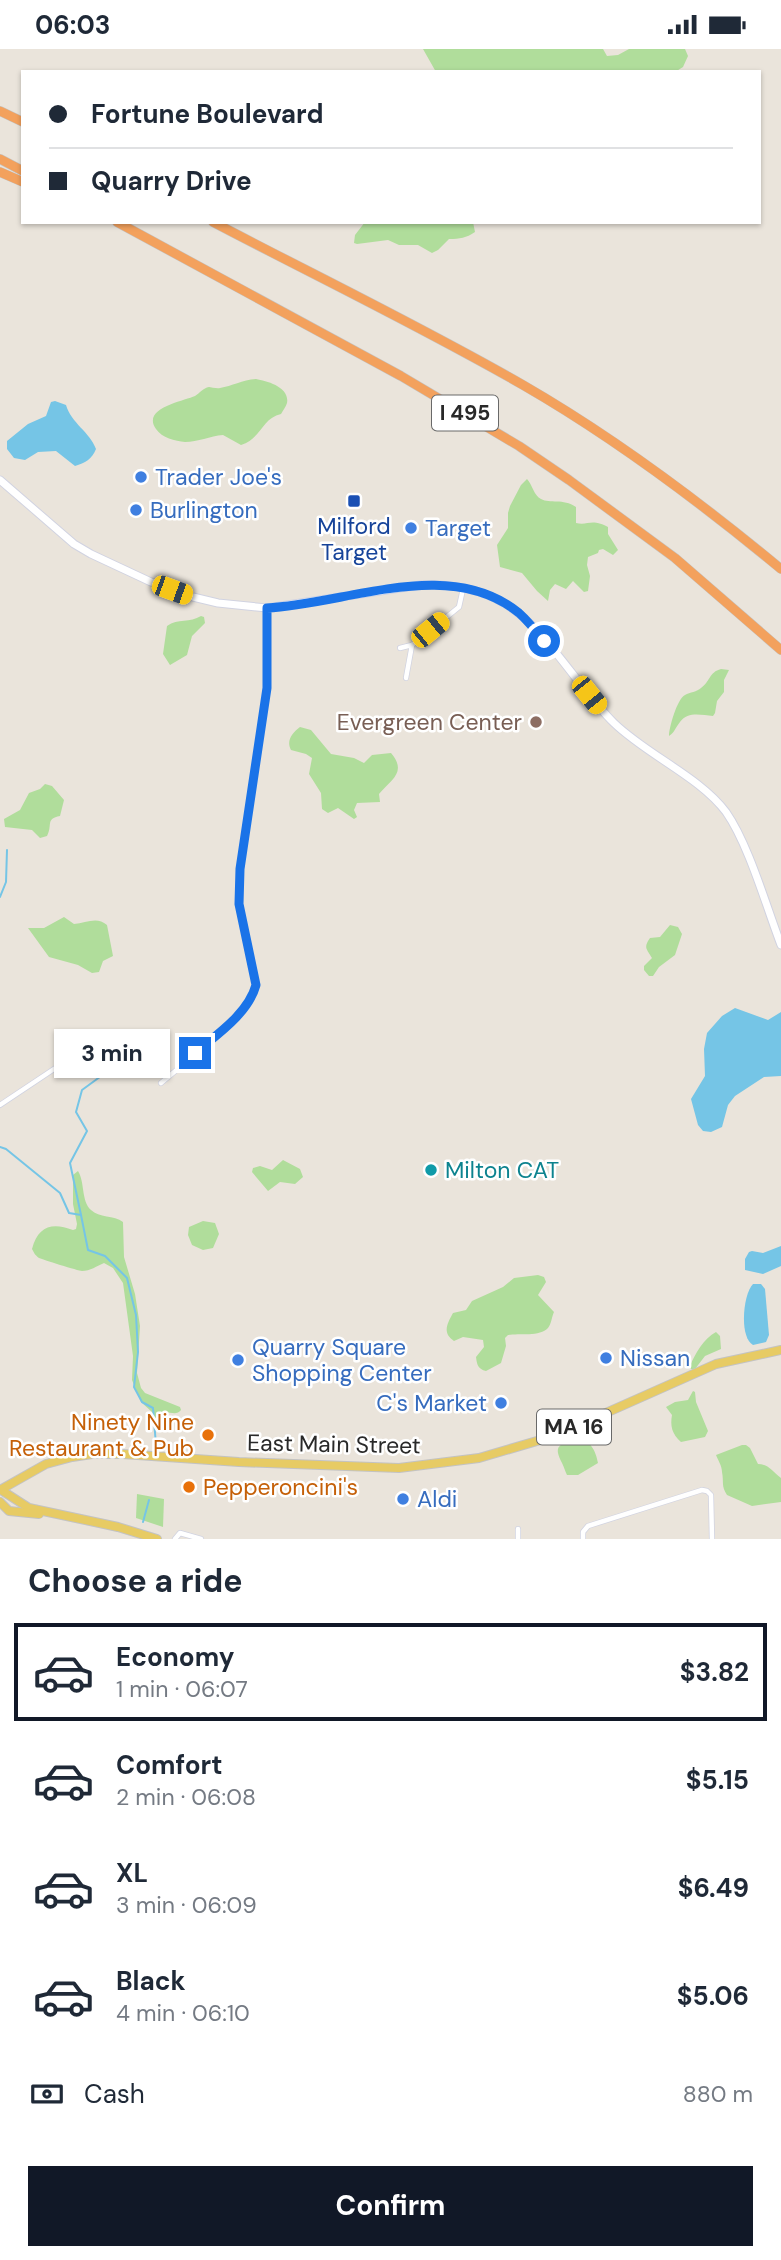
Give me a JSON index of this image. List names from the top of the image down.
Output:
{
  "streets": {
    "highway": ["I 495"],
    "main road": ["MA 16", "East Main Street"]
  },
  "places": {
    "other": [
      "Trader Joe's",
      "Burlington",
      "Target",
      "Evergreen Center",
      "Milton CAT",
      "Nissan",
      "Quarry Square Shopping Center",
      "C's Market",
      "Ninety Nine Restaurant & Pub",
      "Pepperoncini's",
      "Aldi"
    ],
    "transit": ["Milford Target"]
  },
  "page": {
    "status": "06:03",
    "banner": ["Fortune Boulevard", "Quarry Drive"],
    "bubble": "3 min",
    "heading": "Choose a ride",
    "list": [
      {
        "name": "Economy",
        "note": "1 min · 06:07",
        "value": "$3.82"
      },
      {
        "name": "Comfort",
        "note": "2 min · 06:08",
        "value": "$5.15"
      },
      {
        "name": "XL",
        "note": "3 min · 06:09",
        "value": "$6.49"
      },
      {
        "name": "Black",
        "note": "4 min · 06:10",
        "value": "$5.06"
      }
    ],
    "pay": ["Cash", "880 m"],
    "buttons": "Confirm"
  }
}
